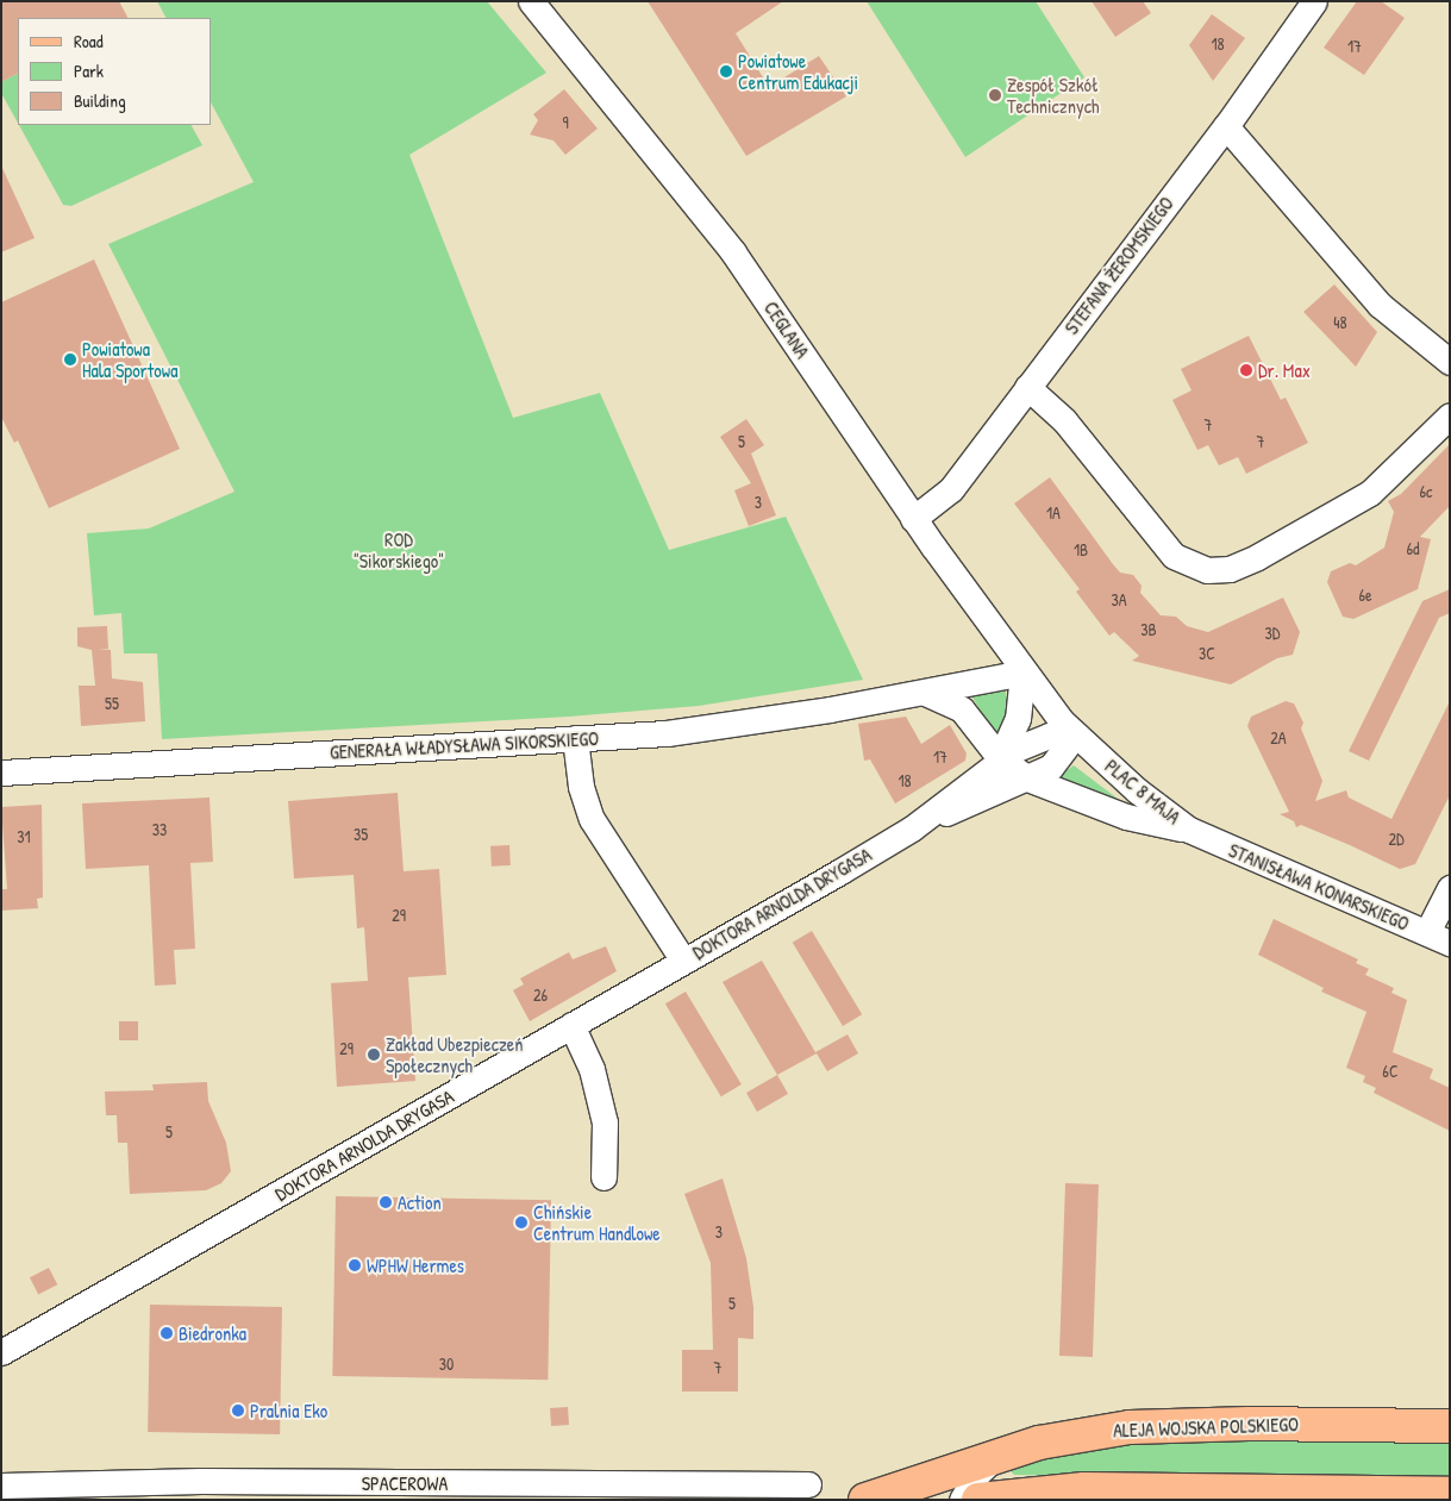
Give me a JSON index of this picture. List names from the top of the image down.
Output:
{
  "streets": {
    "main road": ["ALEJA WOJSKA POLSKIEGO"],
    "street": [
      "STEFANA ŻEROMSKIEGO",
      "CEGLANA",
      "GENERAŁA WŁADYSŁAWA SIKORSKIEGO",
      "PLAC 8 MAJA",
      "STANISŁAWA KONARSKIEGO",
      "DOKTORA ARNOLDA DRYGASA",
      "SPACEROWA"
    ]
  },
  "crossings": [
    ["STEFANA ŻEROMSKIEGO", "CEGLANA"],
    ["CEGLANA", "PLAC 8 MAJA"],
    ["GENERAŁA WŁADYSŁAWA SIKORSKIEGO", "PLAC 8 MAJA"],
    ["PLAC 8 MAJA", "STANISŁAWA KONARSKIEGO"],
    ["PLAC 8 MAJA", "DOKTORA ARNOLDA DRYGASA"]
  ],
  "parks": ["ROD \"Sikorskiego\""],
  "places": [
    "Powiatowe Centrum Edukacji",
    "Zespół Szkół Technicznych",
    "Powiatowa Hala Sportowa",
    "Dr. Max",
    "Zakład Ubezpieczeń Społecznych",
    "Action",
    "Chińskie Centrum Handlowe",
    "WPHW Hermes",
    "Biedronka",
    "Pralnia Eko"
  ],
  "house_numbers": [
    "18",
    "17",
    "9",
    "48",
    "7",
    "5",
    "7",
    "6c",
    "3",
    "1A",
    "6d",
    "1B",
    "6e",
    "3A",
    "3B",
    "3D",
    "3C",
    "55",
    "2A",
    "17",
    "18",
    "33",
    "35",
    "31",
    "2D",
    "29",
    "26",
    "29",
    "6C",
    "5",
    "3",
    "5",
    "30",
    "7"
  ],
  "legend": ["Road", "Park", "Building"]
}
